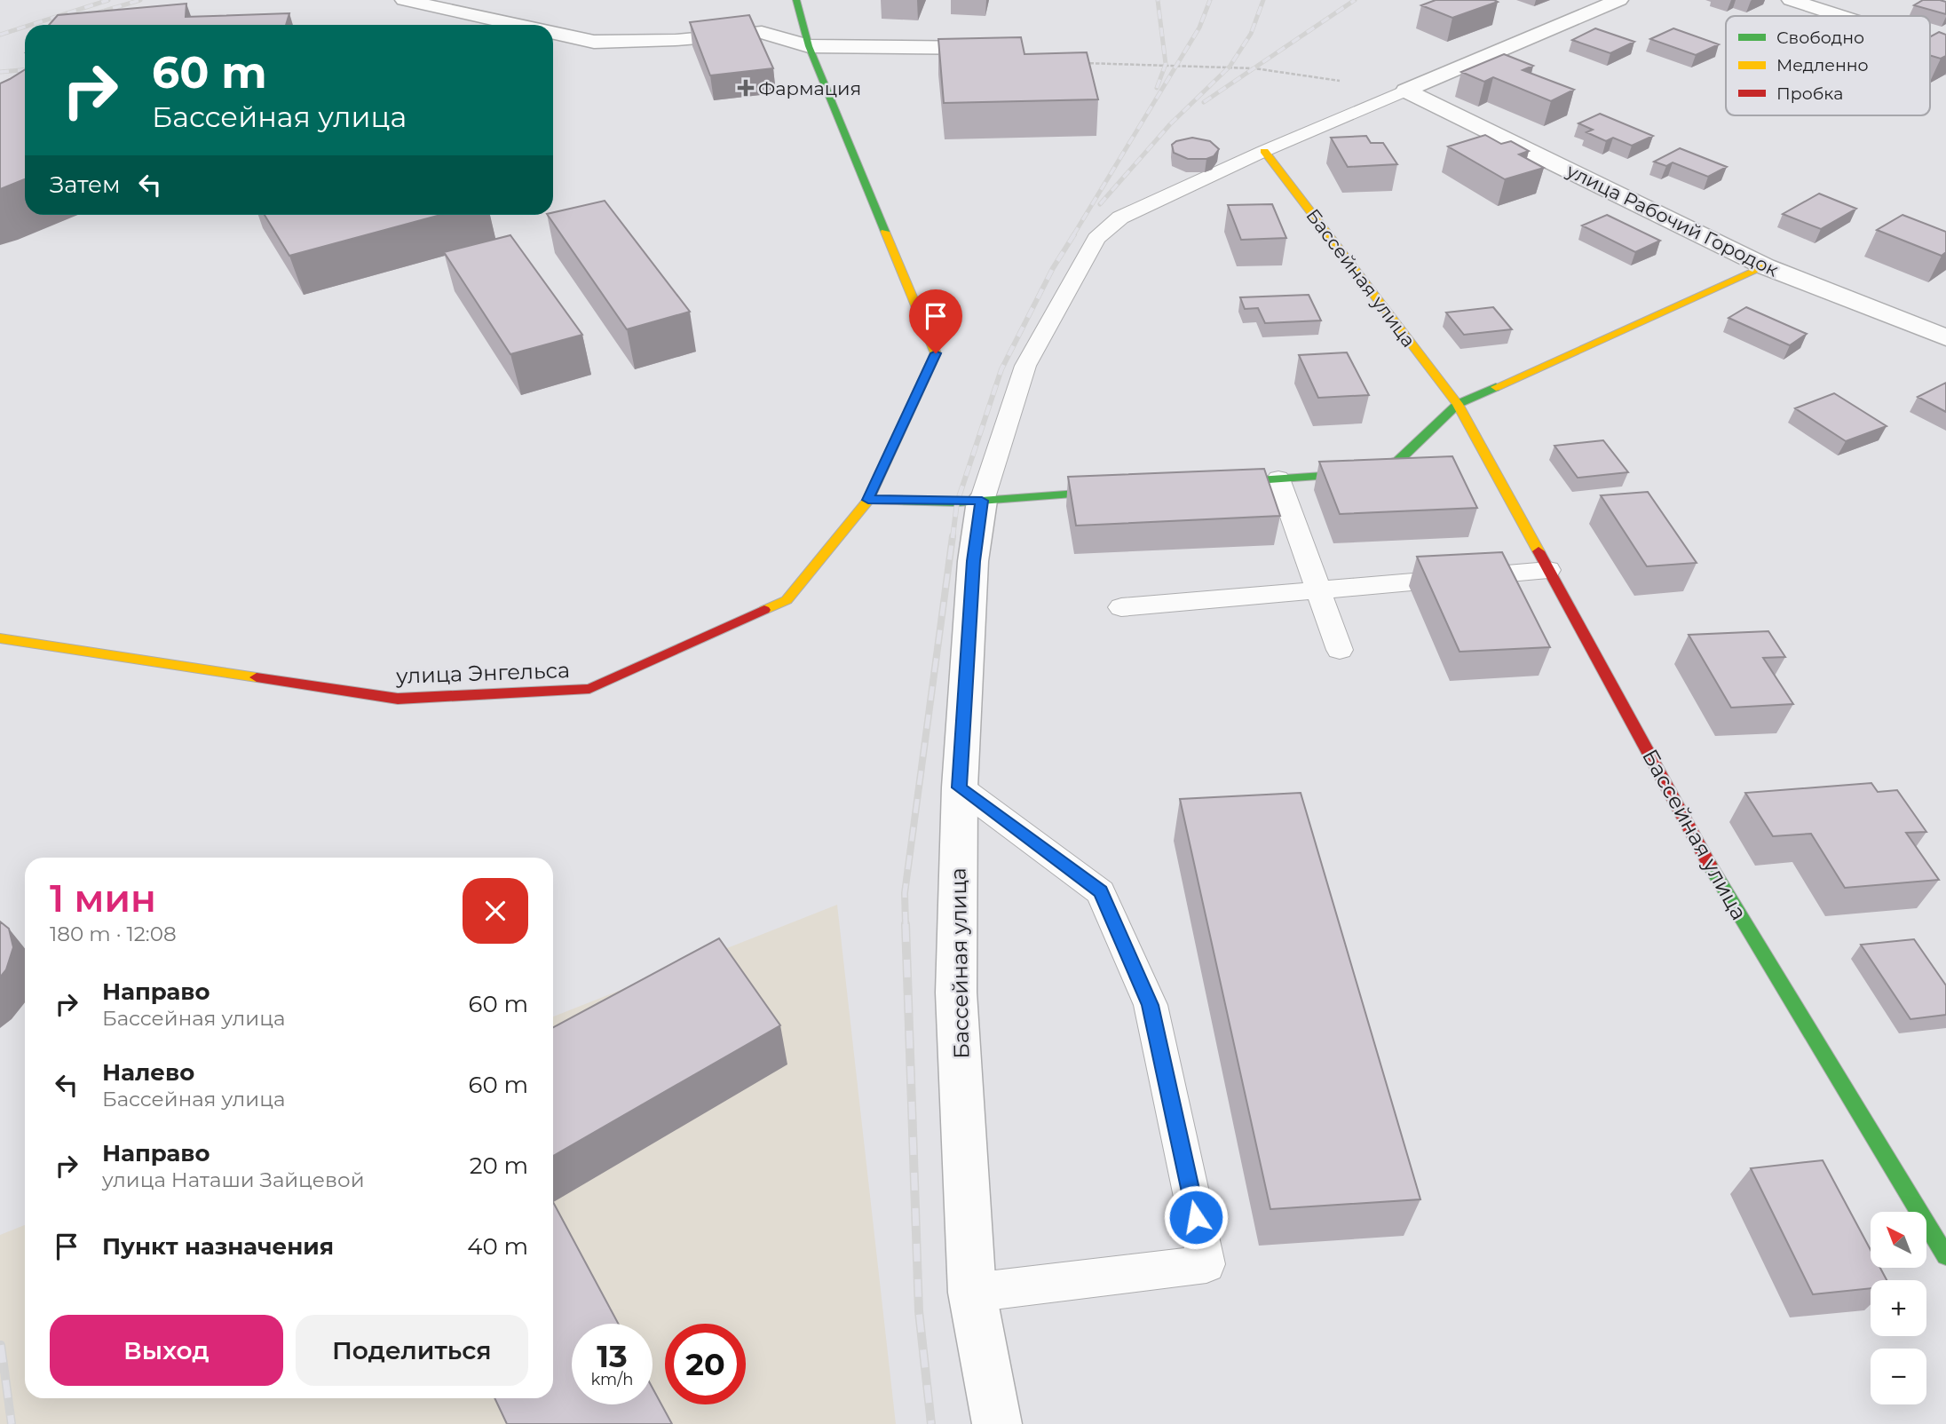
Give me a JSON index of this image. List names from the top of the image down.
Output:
{
  "streets": {
    "street": ["улица Рабочий Городок", "Бассейная улица", "улица Энгельса"]
  },
  "places": {
    "health": ["Фармация"]
  },
  "legend": ["Свободно", "Медленно", "Пробка"],
  "north": "top left",
  "page": {
    "turn": ["60 m", "Бассейная улица"],
    "then": "Затем",
    "heading": ["1 мин", "180 m · 12:08"],
    "list": [
      {
        "name": "Направо",
        "note": "Бассейная улица",
        "value": "60 m"
      },
      {
        "name": "Налево",
        "note": "Бассейная улица",
        "value": "60 m"
      },
      {
        "name": "Направо",
        "note": "улица Наташи Зайцевой",
        "value": "20 m"
      },
      {
        "name": "Пункт назначения",
        "value": "40 m"
      }
    ],
    "map_buttons": ["+", "−"],
    "buttons": ["Выход", "Поделиться"],
    "speed": "13 km/h",
    "limit": "20"
  }
}
